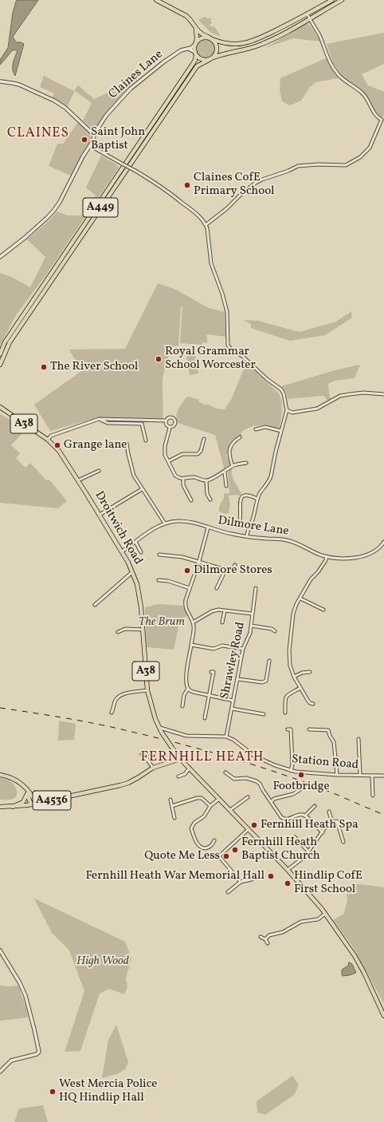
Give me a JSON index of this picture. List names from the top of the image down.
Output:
{
  "streets": {
    "main road": [
      "A449",
      "A38",
      "Droitwich Road",
      "A4536"
    ],
    "street": [
      "Claines Lane",
      "Dilmore Lane",
      "Shrawley Road",
      "Station Road"
    ]
  },
  "crossings": [
    ["Claines Lane", "A449"],
    ["Dilmore Lane", "Droitwich Road"],
    ["Droitwich Road", "Station Road"],
    ["Droitwich Road", "A4536"],
    ["Shrawley Road", "Station Road"]
  ],
  "districts": ["CLAINES", "FERNHILL HEATH"],
  "parks": ["The Brum", "High Wood"],
  "places": [
    "Saint John Baptist",
    "Claines CofE Primary School",
    "Royal Grammar School Worcester",
    "The River School",
    "Grange lane",
    "Dilmore Stores",
    "Footbridge",
    "Fernhill Heath Spa",
    "Fernhill Heath Baptist Church",
    "Quote Me Less",
    "Fernhill Heath War Memorial Hall",
    "Hindlip CofE First School",
    "West Mercia Police HQ Hindlip Hall"
  ]
}
